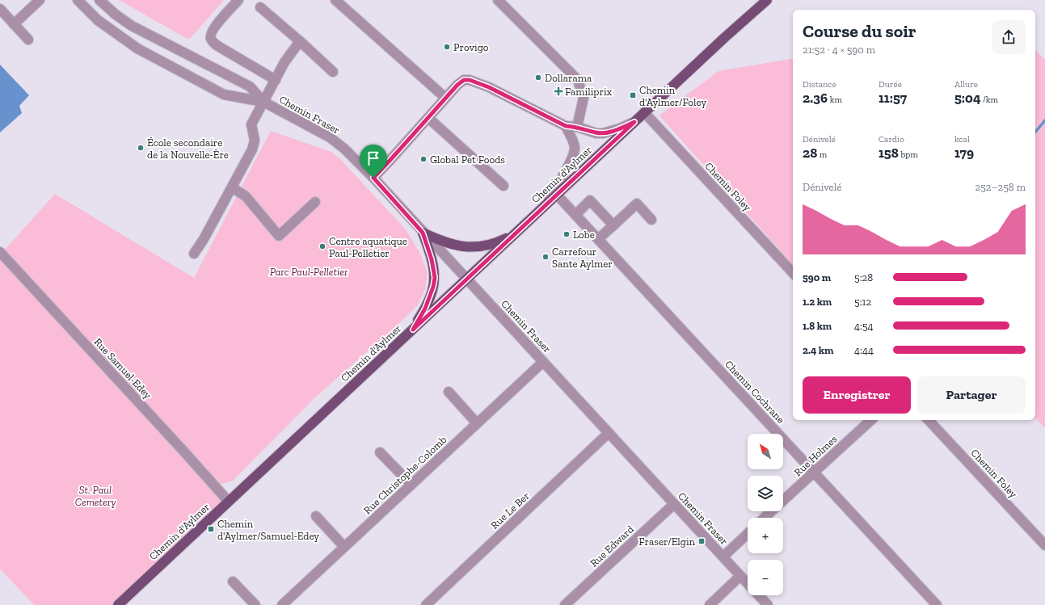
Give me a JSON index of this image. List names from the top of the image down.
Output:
{
  "streets": {
    "main road": ["Chemin d'Aylmer"],
    "street": [
      "Chemin Fraser",
      "Chemin Foley",
      "Rue Samuel-Edey",
      "Chemin Cochrane",
      "Rue Holmes",
      "Rue Christophe-Colomb",
      "Rue Le Ber",
      "Rue Edward"
    ]
  },
  "crossings": [
    ["Chemin Fraser", "Chemin d'Aylmer"],
    ["Chemin Fraser", "Rue Christophe-Colomb"],
    ["Chemin Fraser", "Rue Le Ber"],
    ["Chemin Fraser", "Rue Edward"],
    ["Chemin d'Aylmer", "Chemin Foley"],
    ["Chemin d'Aylmer", "Rue Samuel-Edey"],
    ["Chemin d'Aylmer", "Chemin Cochrane"],
    ["Chemin Cochrane", "Rue Holmes"]
  ],
  "parks": ["Parc Paul-Pelletier", "St. Paul Cemetery"],
  "places": {
    "other": [
      "Provigo",
      "Dollarama",
      "École secondaire de la Nouvelle-Ère",
      "Global Pet Foods",
      "Lobe",
      "Centre aquatique Paul-Pelletier",
      "Carrefour Sante Aylmer"
    ],
    "health": ["Familiprix"],
    "transit": ["Chemin d'Aylmer/Foley", "Chemin d'Aylmer/Samuel-Edey", "Fraser/Elgin"]
  },
  "north": "top left",
  "page": {
    "heading": ["Course du soir", "21:52 · 4 × 590 m"],
    "stats": [
      ["Distance", "2.36 km"],
      ["Durée", "11:57"],
      ["Allure", "5:04 /km"],
      ["Dénivelé", "28 m"],
      ["Cardio", "158 bpm"],
      ["kcal", "179"]
    ],
    "chart": ["Dénivelé", "252–258 m"],
    "list": [
      {
        "name": "590 m",
        "note": "5:28"
      },
      {
        "name": "1.2 km",
        "note": "5:12"
      },
      {
        "name": "1.8 km",
        "note": "4:54"
      },
      {
        "name": "2.4 km",
        "note": "4:44"
      }
    ],
    "buttons": ["Enregistrer", "Partager"],
    "map_buttons": ["+", "−"]
  }
}
